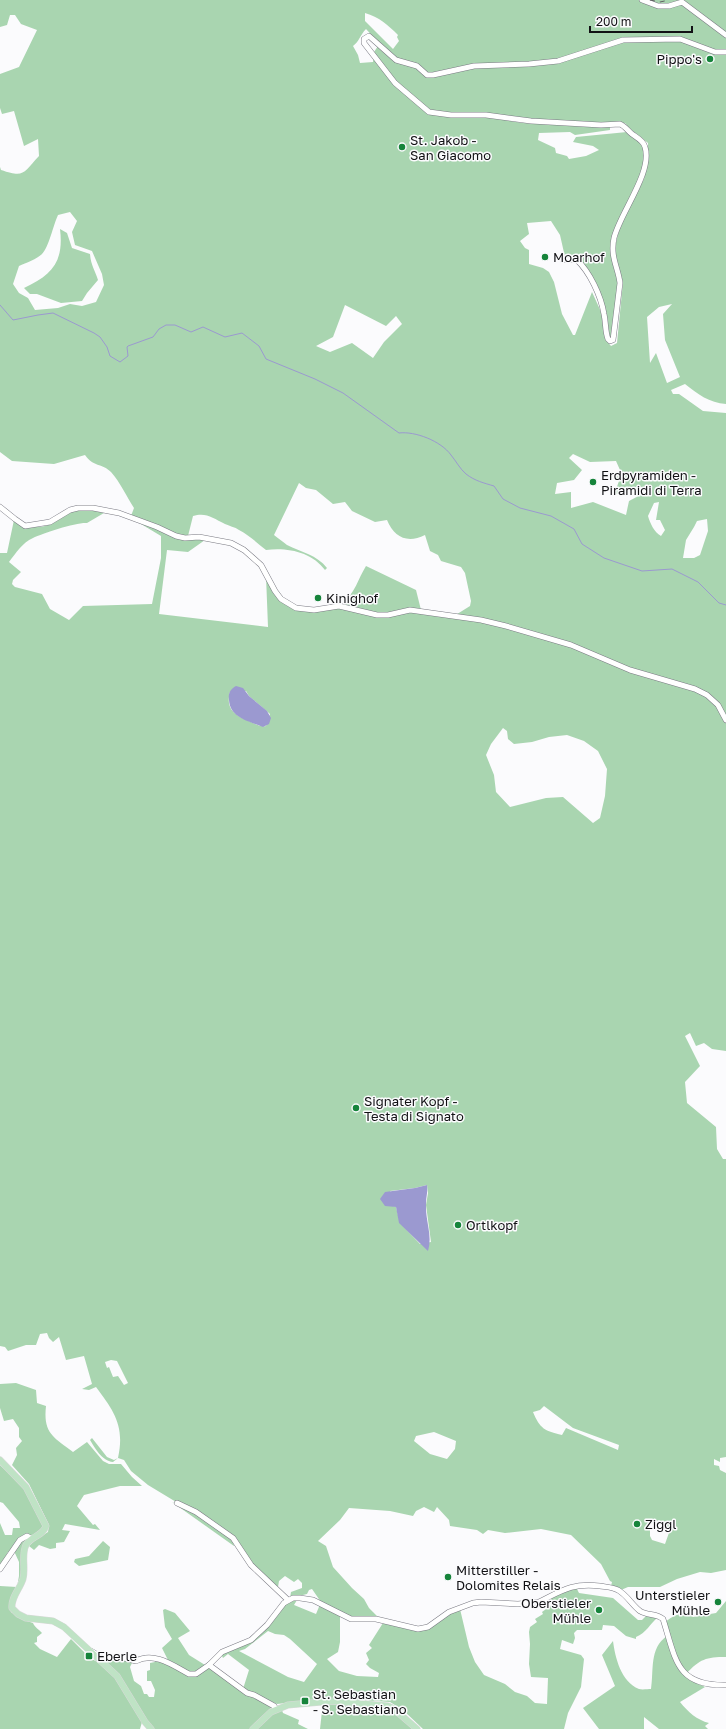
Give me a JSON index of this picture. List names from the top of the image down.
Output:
{
  "places": {
    "other": [
      "Pippo's",
      "St. Jakob - San Giacomo",
      "Moarhof",
      "Erdpyramiden - Piramidi di Terra",
      "Kinighof",
      "Signater Kopf - Testa di Signato",
      "Ortlkopf",
      "Ziggl",
      "Mitterstiller - Dolomites Relais",
      "Unterstieler Mühle",
      "Oberstieler Mühle"
    ],
    "transit": ["Eberle", "St. Sebastian - S. Sebastiano"]
  },
  "scale_bar": "200 m"
}
